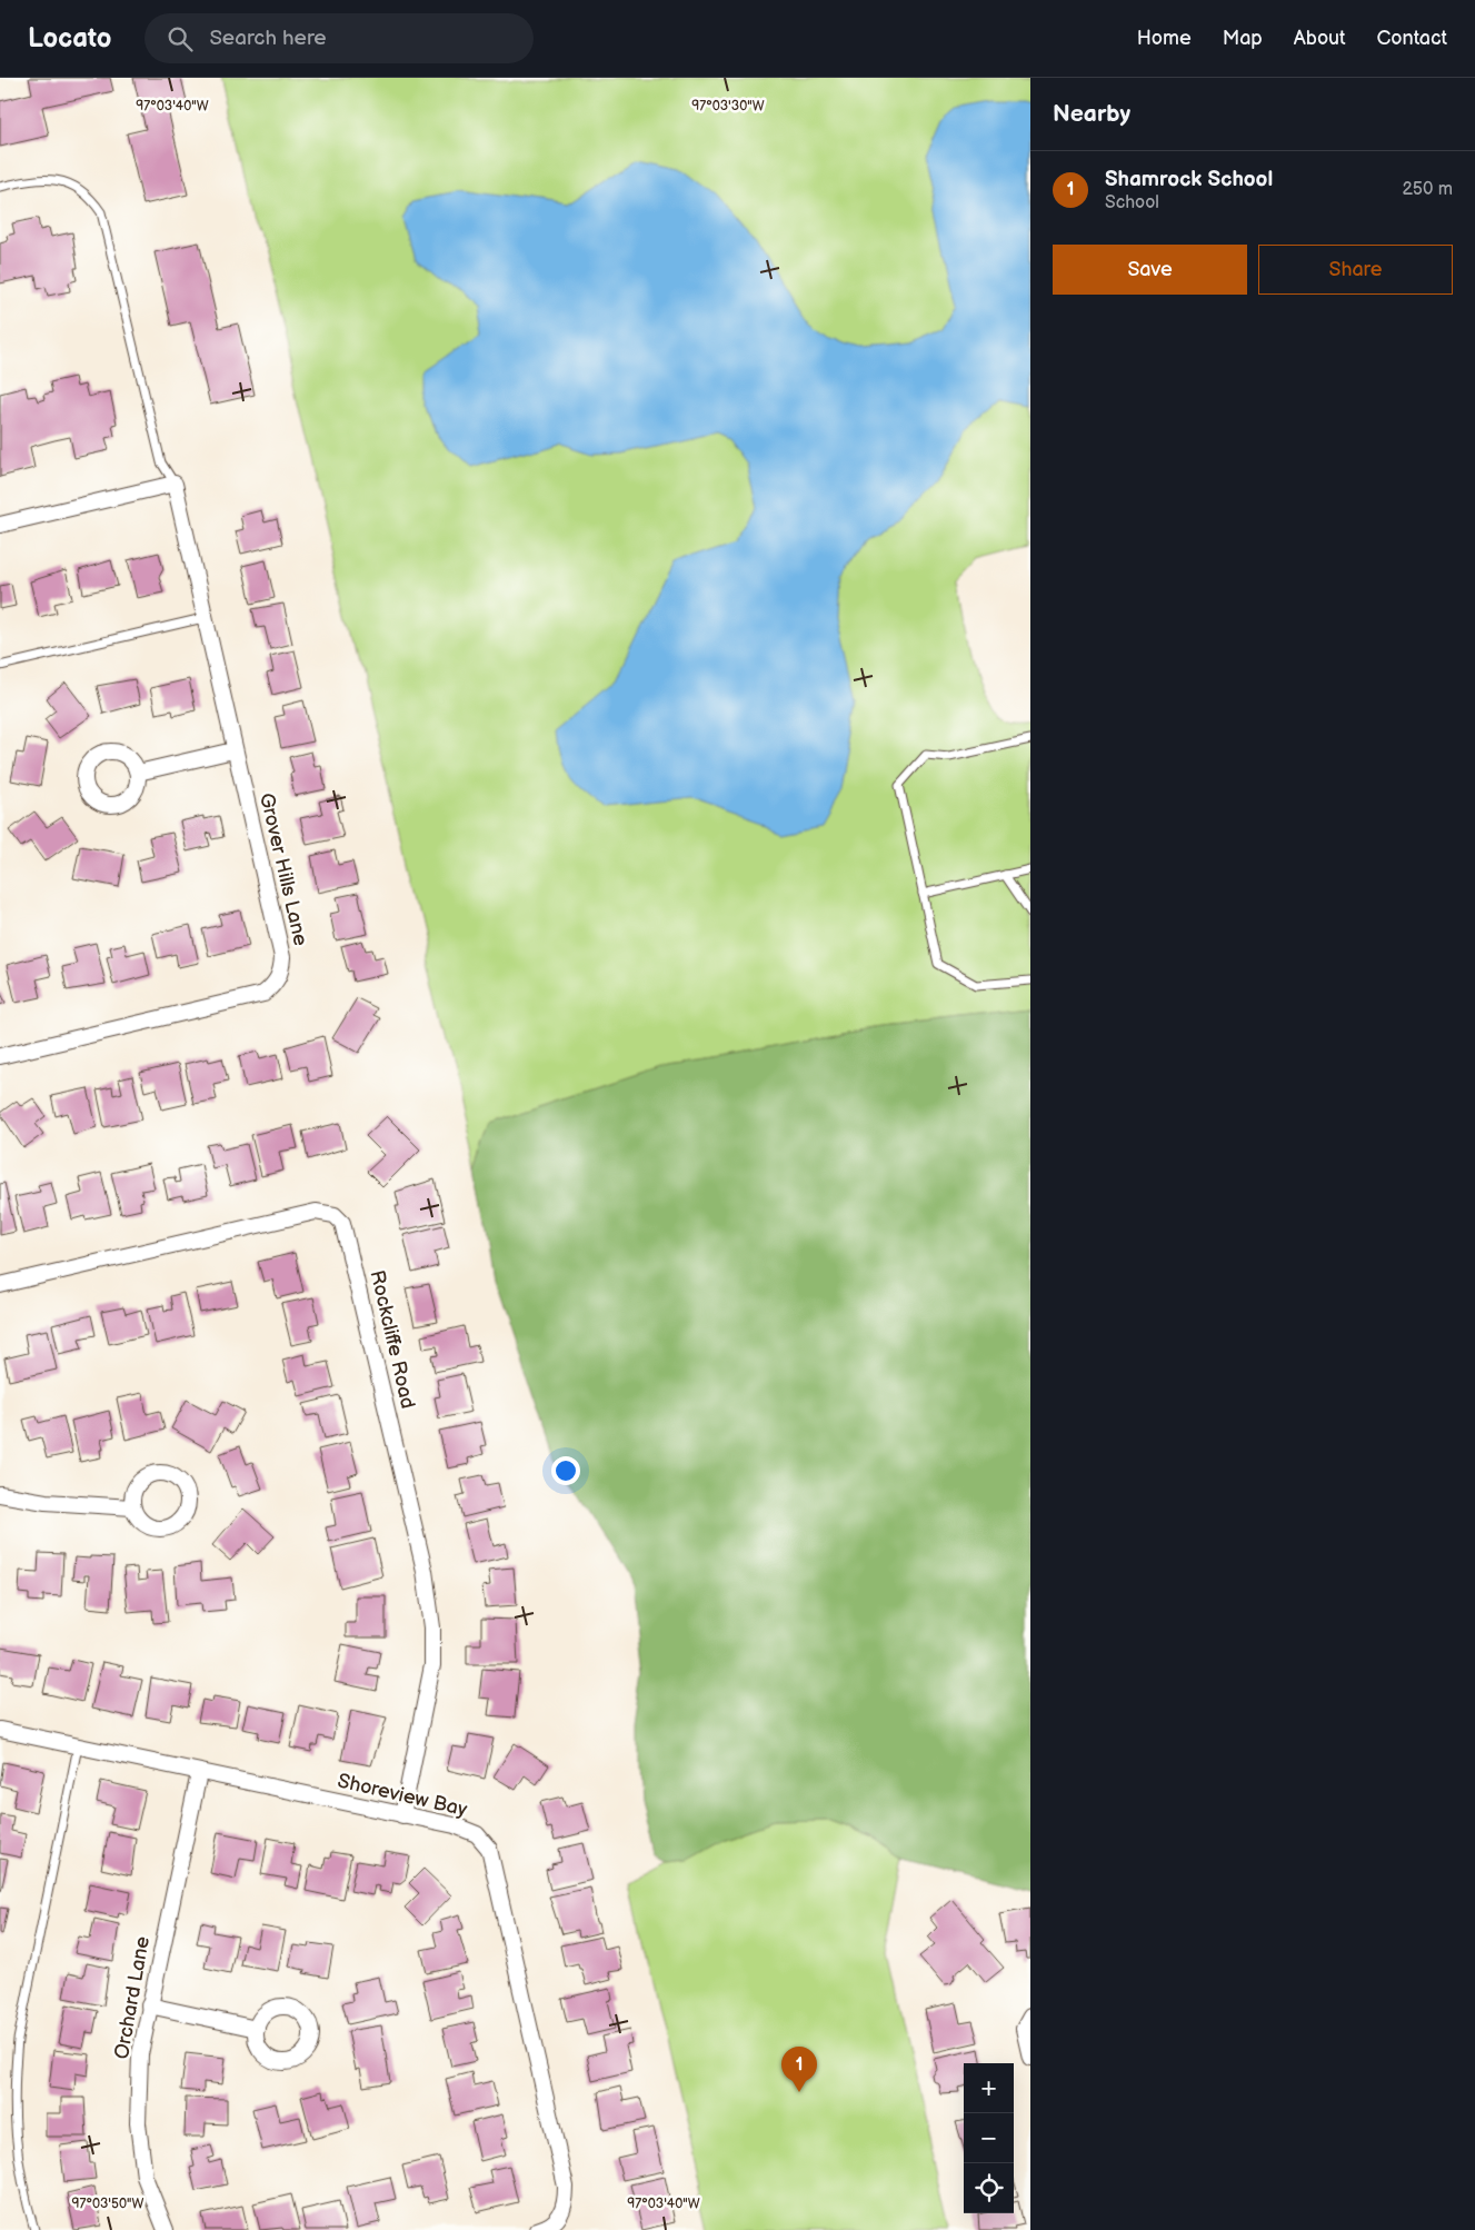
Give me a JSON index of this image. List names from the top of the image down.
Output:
{
  "streets": {
    "street": [
      "Grover Hills Lane",
      "Rockcliffe Road",
      "Shoreview Bay",
      "Orchard Lane"
    ]
  },
  "crossings": [
    ["Rockcliffe Road", "Shoreview Bay"],
    ["Shoreview Bay", "Orchard Lane"]
  ],
  "page": {
    "header": "Locato",
    "search": "Search here",
    "nav": [
      "Home",
      "Map",
      "About",
      "Contact"
    ],
    "heading": "Nearby",
    "list": [
      {
        "mark": "1",
        "name": "Shamrock School",
        "note": "School",
        "value": "250 m"
      }
    ],
    "buttons": ["Save", "Share"],
    "pins": "1",
    "map_buttons": ["+", "−"]
  },
  "coordinates": ["97°03'40\"W", "97°03'30\"W", "97°03'50\"W"]
}
